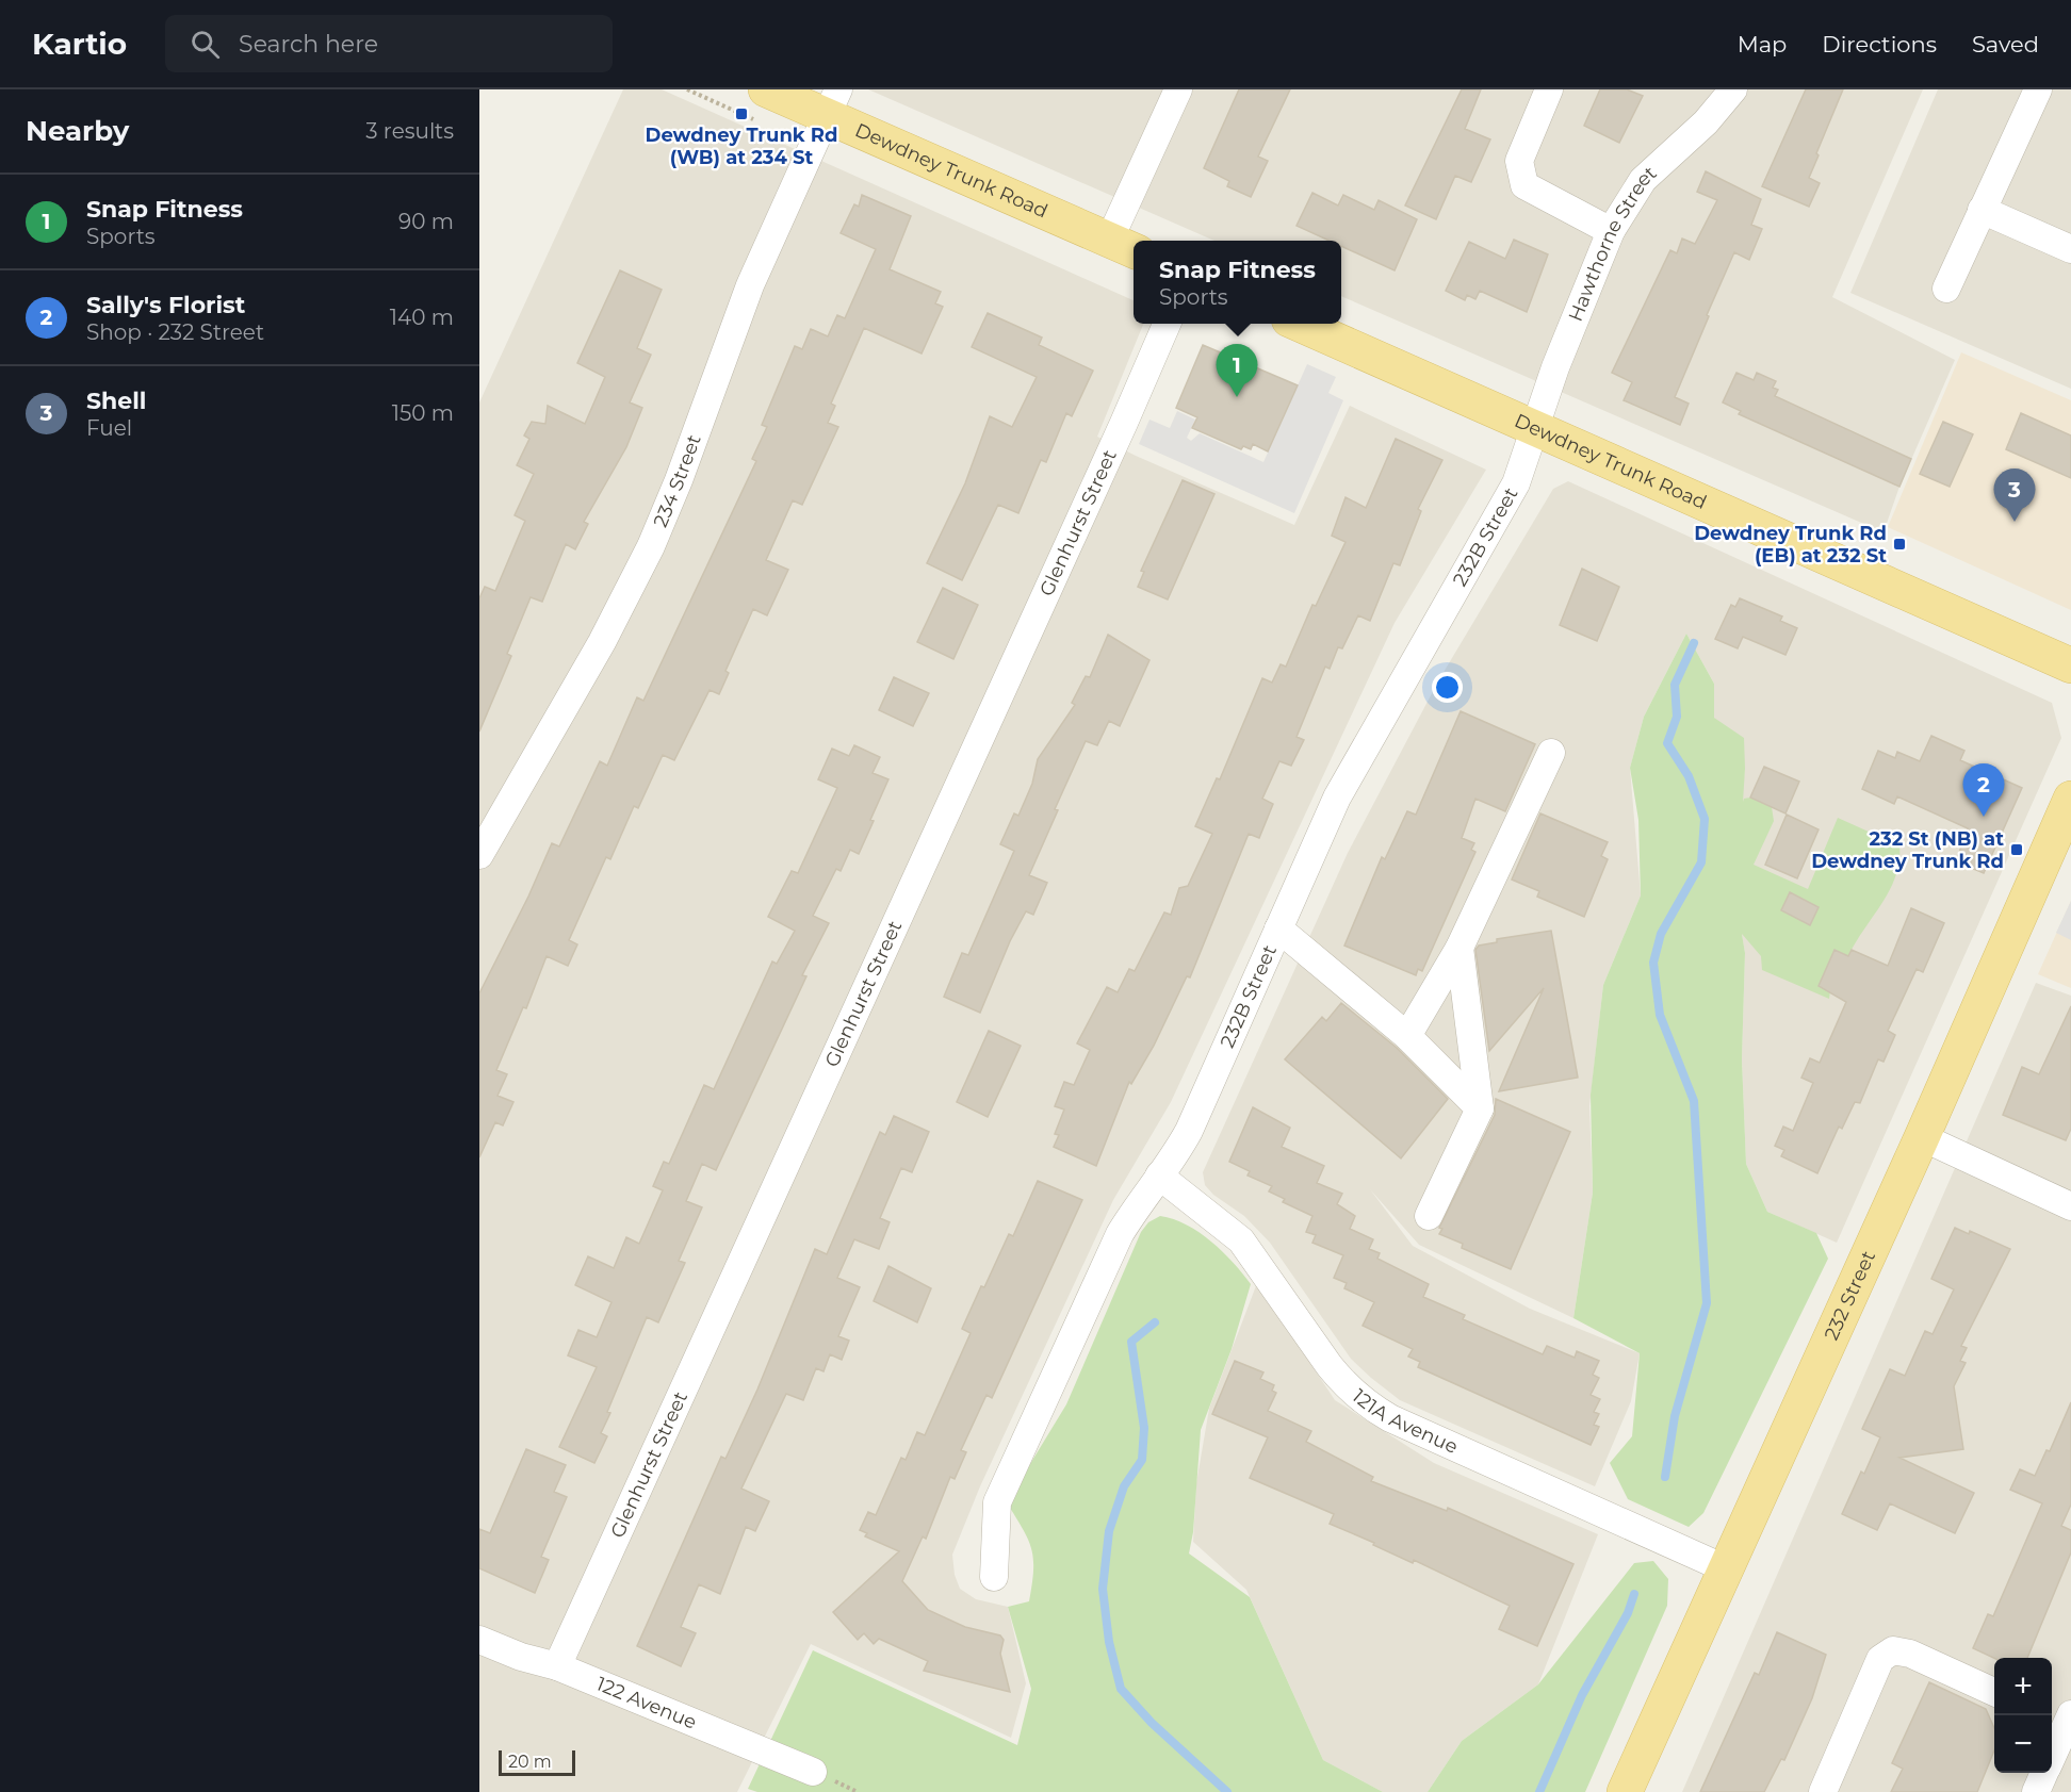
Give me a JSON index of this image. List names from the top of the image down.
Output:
{
  "streets": {
    "main road": ["Dewdney Trunk Road", "232 Street"],
    "street": [
      "Hawthorne Street",
      "234 Street",
      "Glenhurst Street",
      "232B Street",
      "121A Avenue",
      "122 Avenue"
    ]
  },
  "crossings": [
    ["Dewdney Trunk Road", "Hawthorne Street"],
    ["Dewdney Trunk Road", "234 Street"],
    ["Dewdney Trunk Road", "232B Street"],
    ["Hawthorne Street", "232B Street"],
    ["Glenhurst Street", "122 Avenue"],
    ["232B Street", "121A Avenue"],
    ["232 Street", "121A Avenue"]
  ],
  "places": {
    "transit": ["Dewdney Trunk Rd (WB) at 234 St", "Dewdney Trunk Rd (EB) at 232 St", "232 St (NB) at Dewdney Trunk Rd"]
  },
  "scale_bar": "20 m",
  "page": {
    "header": "Kartio",
    "search": "Search here",
    "nav": ["Map", "Directions", "Saved"],
    "heading": ["Nearby", "3 results"],
    "list": [
      {
        "mark": "1",
        "name": "Snap Fitness",
        "note": "Sports",
        "value": "90 m"
      },
      {
        "mark": "2",
        "name": "Sally's Florist",
        "note": "Shop · 232 Street",
        "value": "140 m"
      },
      {
        "mark": "3",
        "name": "Shell",
        "note": "Fuel",
        "value": "150 m"
      }
    ],
    "popup": ["Snap Fitness", "Sports"],
    "pins": ["1", "3", "2"],
    "map_buttons": ["+", "−"],
    "scale": "20 m"
  }
}
